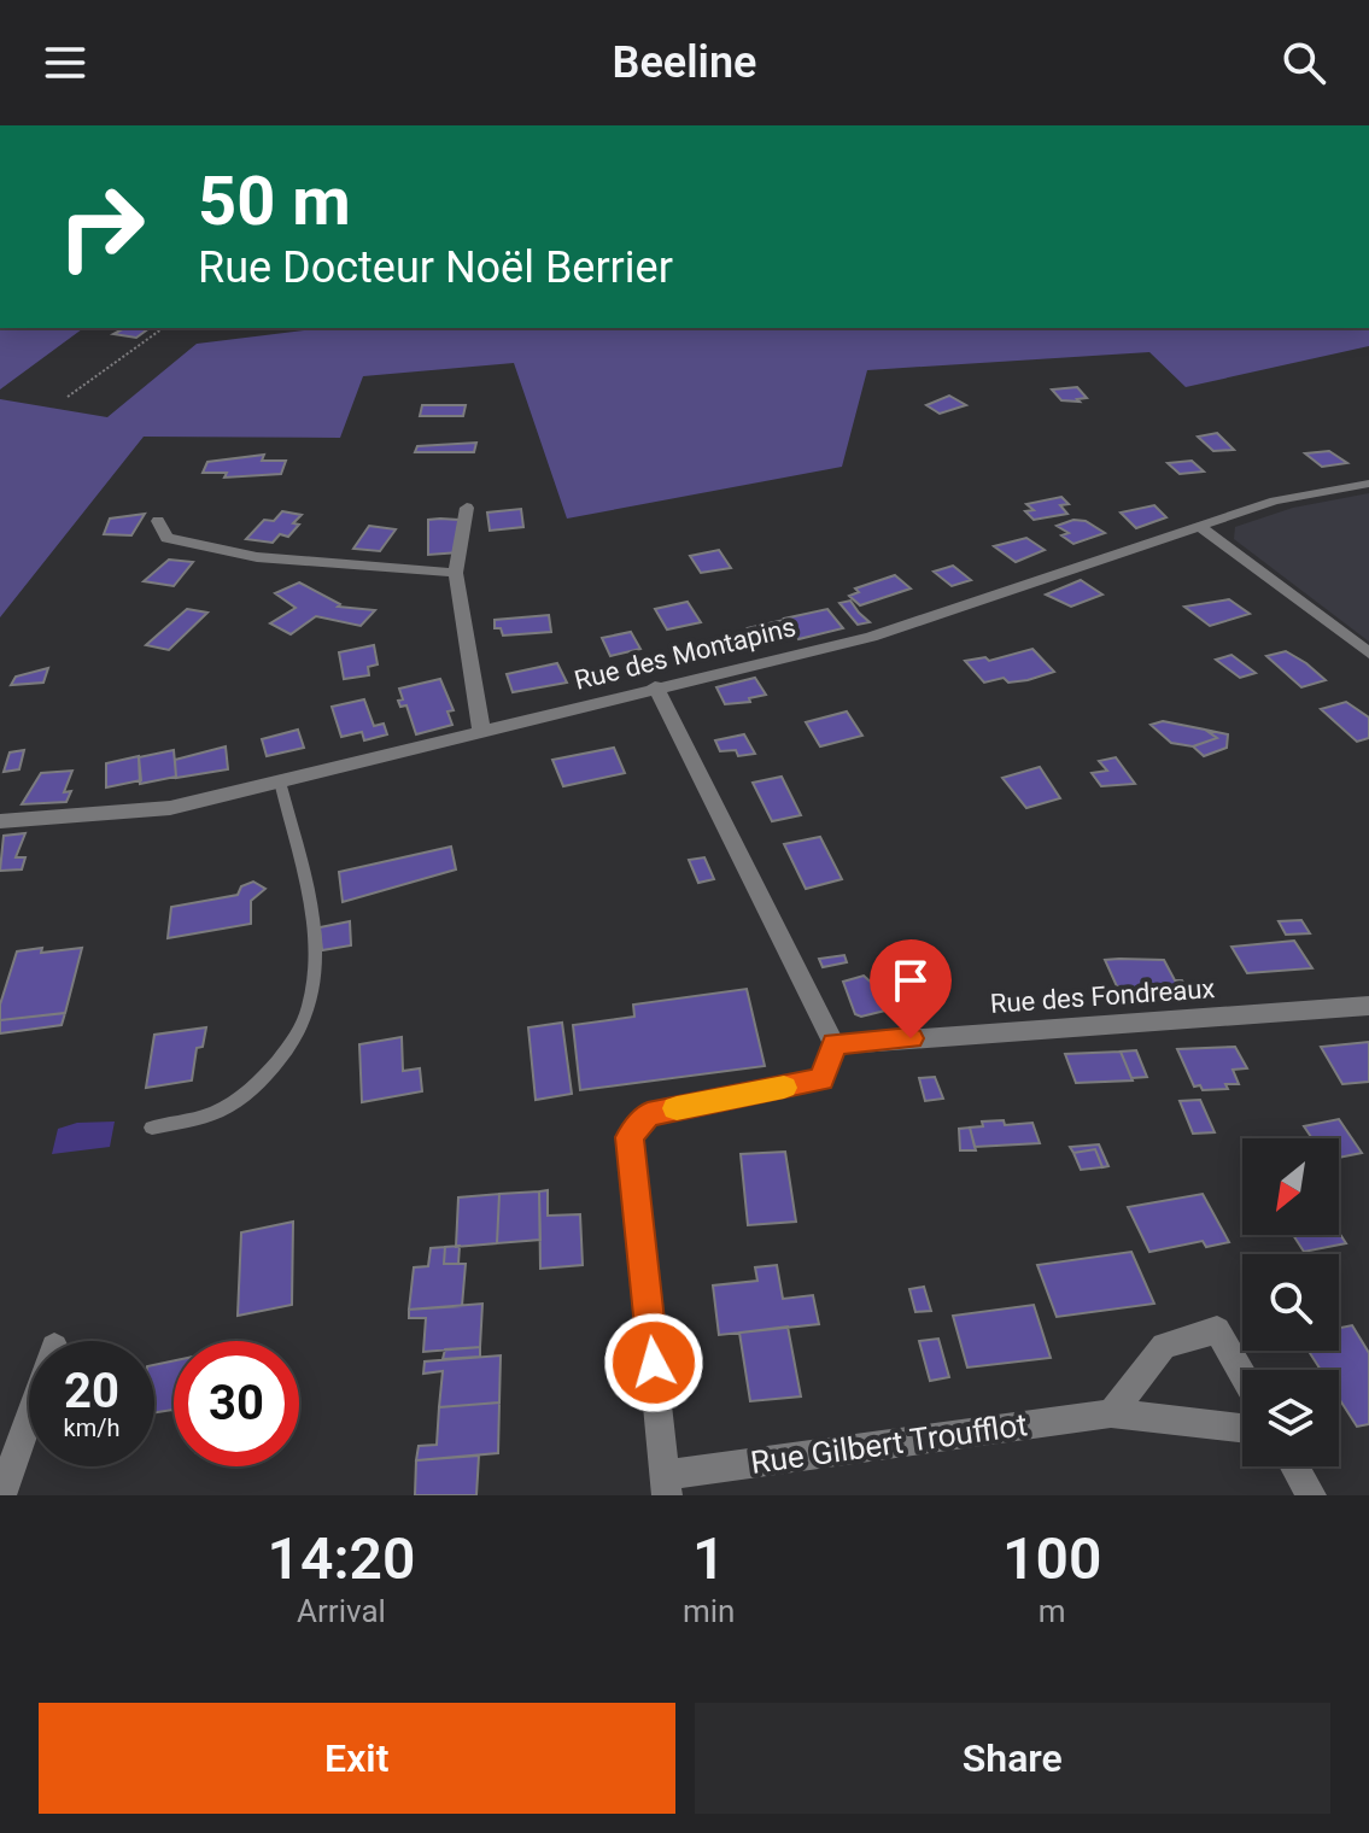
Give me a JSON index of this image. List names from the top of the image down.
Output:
{
  "streets": {
    "street": ["Rue des Montapins", "Rue des Fondreaux", "Rue Gilbert Troufflot"]
  },
  "north": "bottom left",
  "page": {
    "header": "Beeline",
    "turn": ["50 m", "Rue Docteur Noël Berrier"],
    "speed": "20 km/h",
    "limit": "30",
    "eta": [
      "14:20",
      "Arrival",
      "1",
      "min",
      "100",
      "m"
    ],
    "buttons": ["Exit", "Share"]
  }
}
